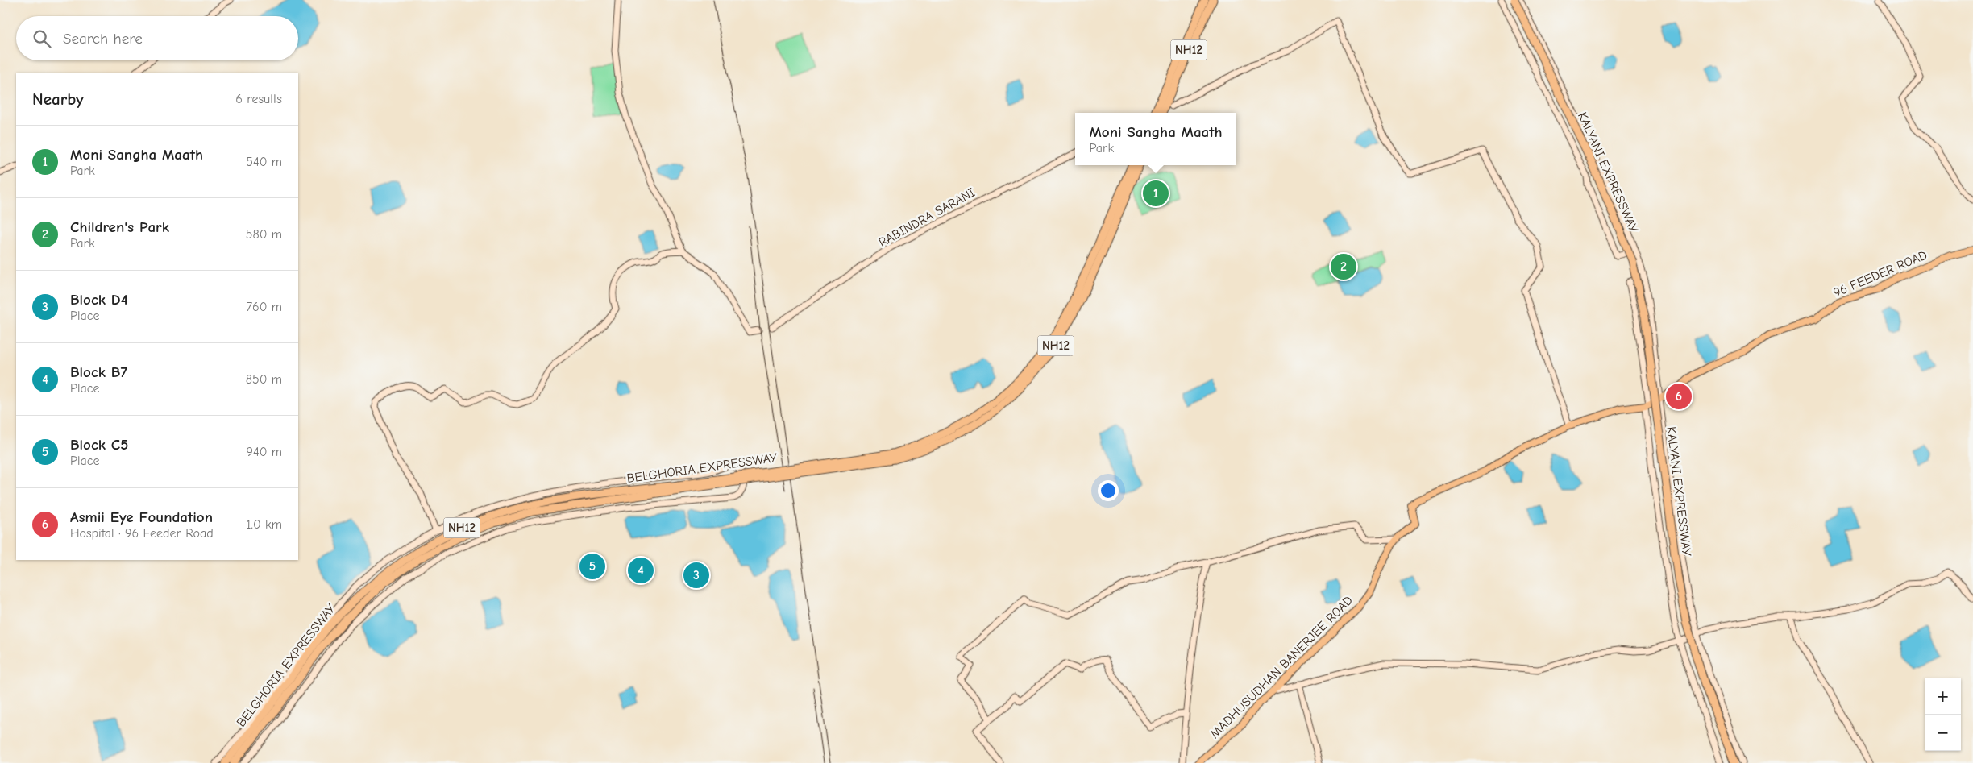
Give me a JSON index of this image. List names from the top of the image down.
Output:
{
  "streets": {
    "highway": ["NH12", "KALYANI EXPRESSWAY", "BELGHORIA EXPRESSWAY"],
    "main road": ["96 FEEDER ROAD", "MADHUSUDHAN BANERJEE ROAD"],
    "street": ["RABINDRA SARANI"]
  },
  "crossings": [
    ["KALYANI EXPRESSWAY", "96 FEEDER ROAD"]
  ],
  "page": {
    "search": "Search here",
    "heading": ["Nearby", "6 results"],
    "popup": ["Moni Sangha Maath", "Park"],
    "list": [
      {
        "mark": "1",
        "name": "Moni Sangha Maath",
        "note": "Park",
        "value": "540 m"
      },
      {
        "mark": "2",
        "name": "Children's Park",
        "note": "Park",
        "value": "580 m"
      },
      {
        "mark": "3",
        "name": "Block D4",
        "note": "Place",
        "value": "760 m"
      },
      {
        "mark": "4",
        "name": "Block B7",
        "note": "Place",
        "value": "850 m"
      },
      {
        "mark": "5",
        "name": "Block C5",
        "note": "Place",
        "value": "940 m"
      },
      {
        "mark": "6",
        "name": "Asmii Eye Foundation",
        "note": "Hospital · 96 Feeder Road",
        "value": "1.0 km"
      }
    ],
    "pins": [
      "1",
      "2",
      "6",
      "5",
      "4",
      "3"
    ],
    "map_buttons": ["+", "−"]
  }
}
